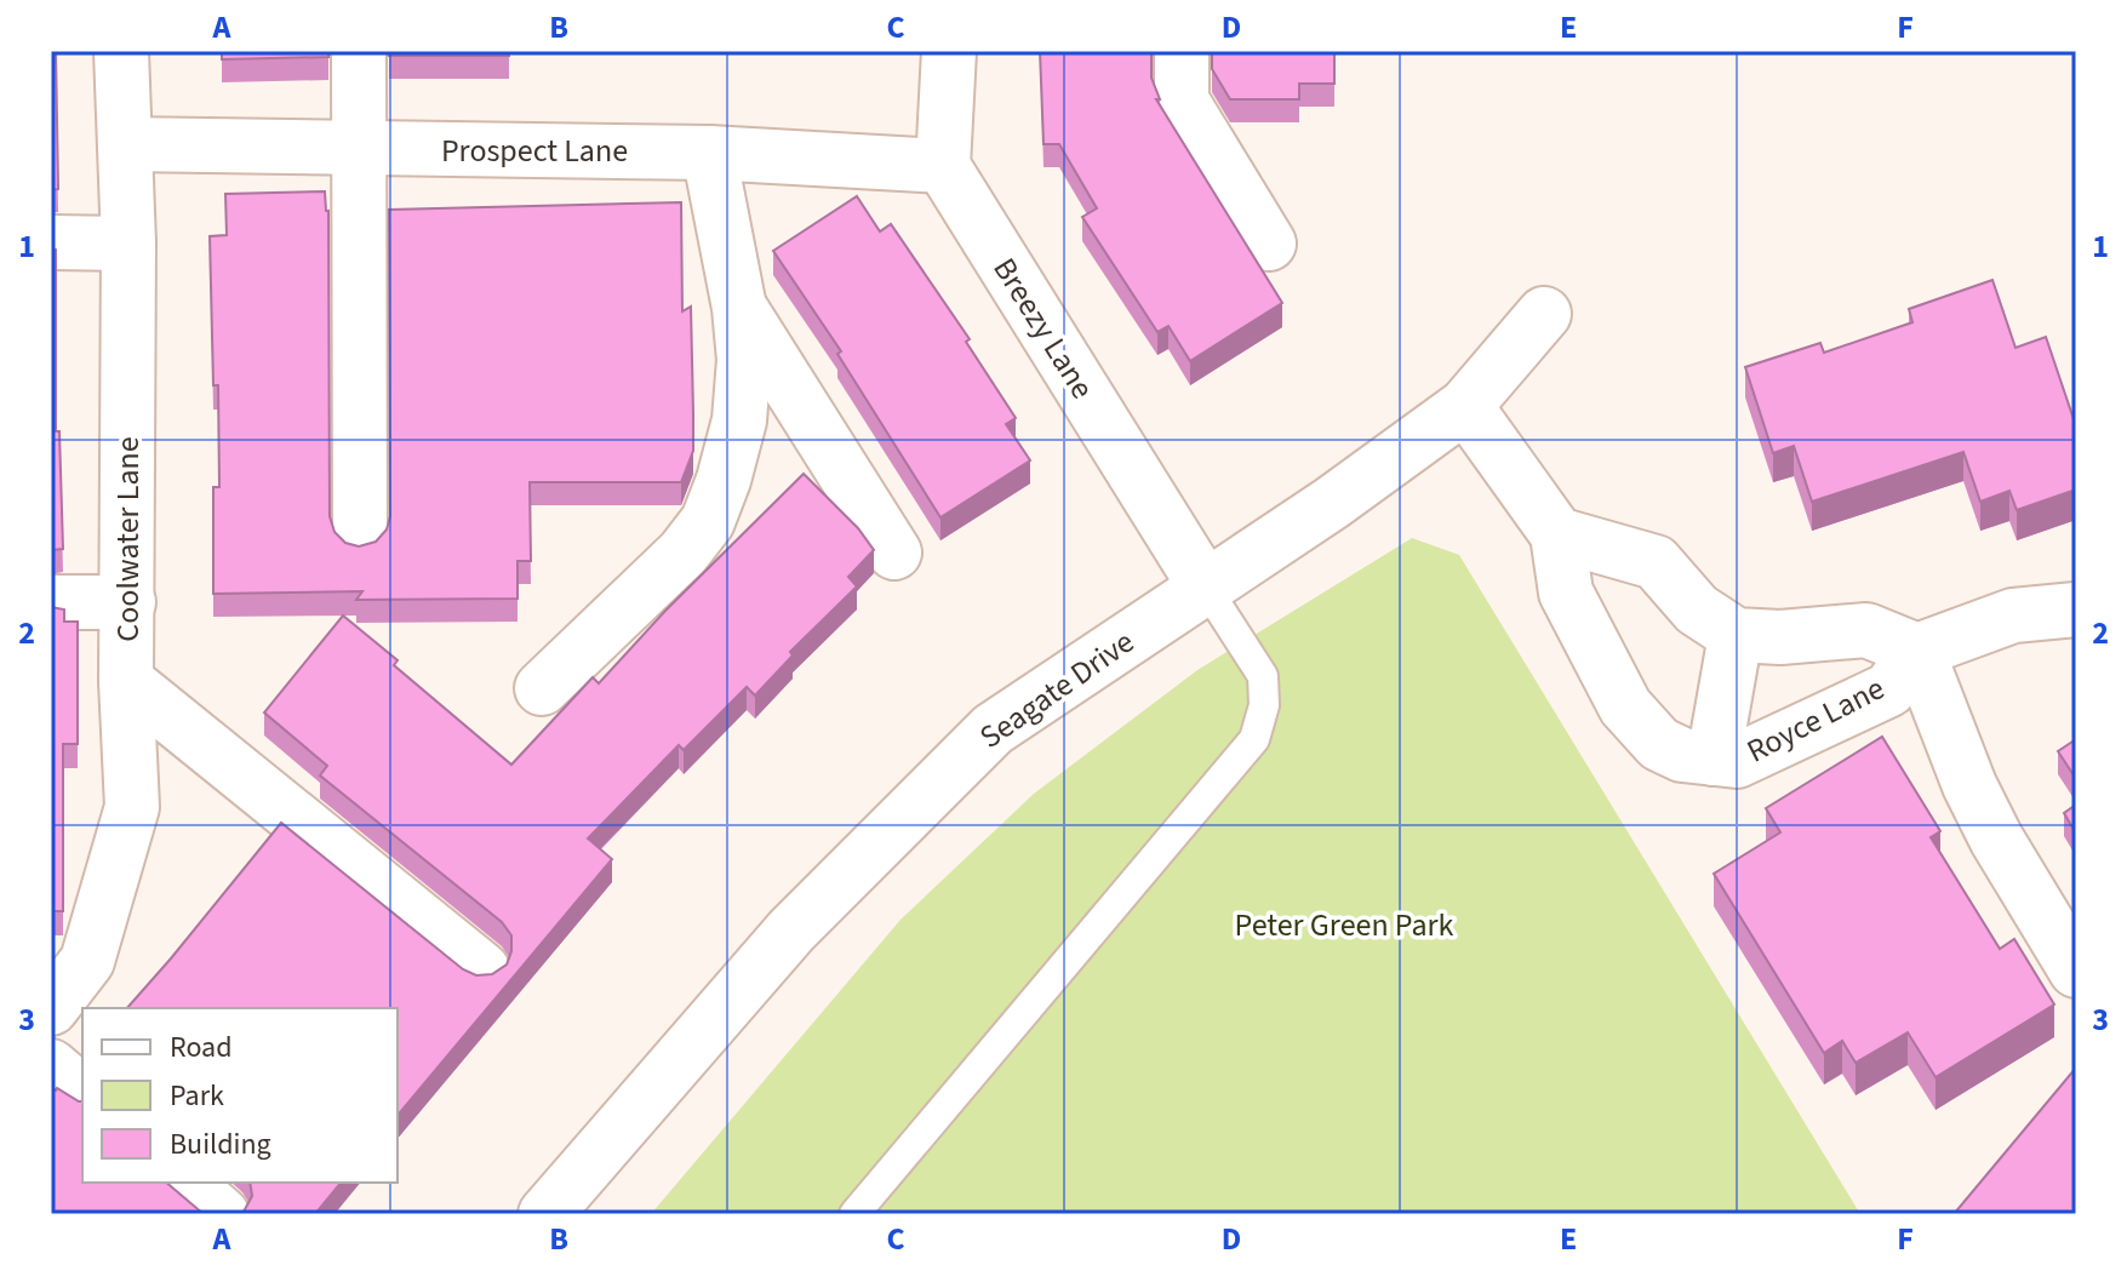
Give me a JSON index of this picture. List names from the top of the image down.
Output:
{
  "streets": {
    "street": [
      "Prospect Lane",
      "Breezy Lane",
      "Coolwater Lane",
      "Seagate Drive",
      "Royce Lane"
    ]
  },
  "crossings": [
    ["Prospect Lane", "Breezy Lane"],
    ["Prospect Lane", "Coolwater Lane"],
    ["Breezy Lane", "Seagate Drive"],
    ["Seagate Drive", "Royce Lane"]
  ],
  "parks": ["Peter Green Park"],
  "legend": ["Road", "Park", "Building"],
  "grid": {
    "columns": [
      "A",
      "B",
      "C",
      "D",
      "E",
      "F"
    ],
    "rows": ["1", "2", "3"]
  }
}
